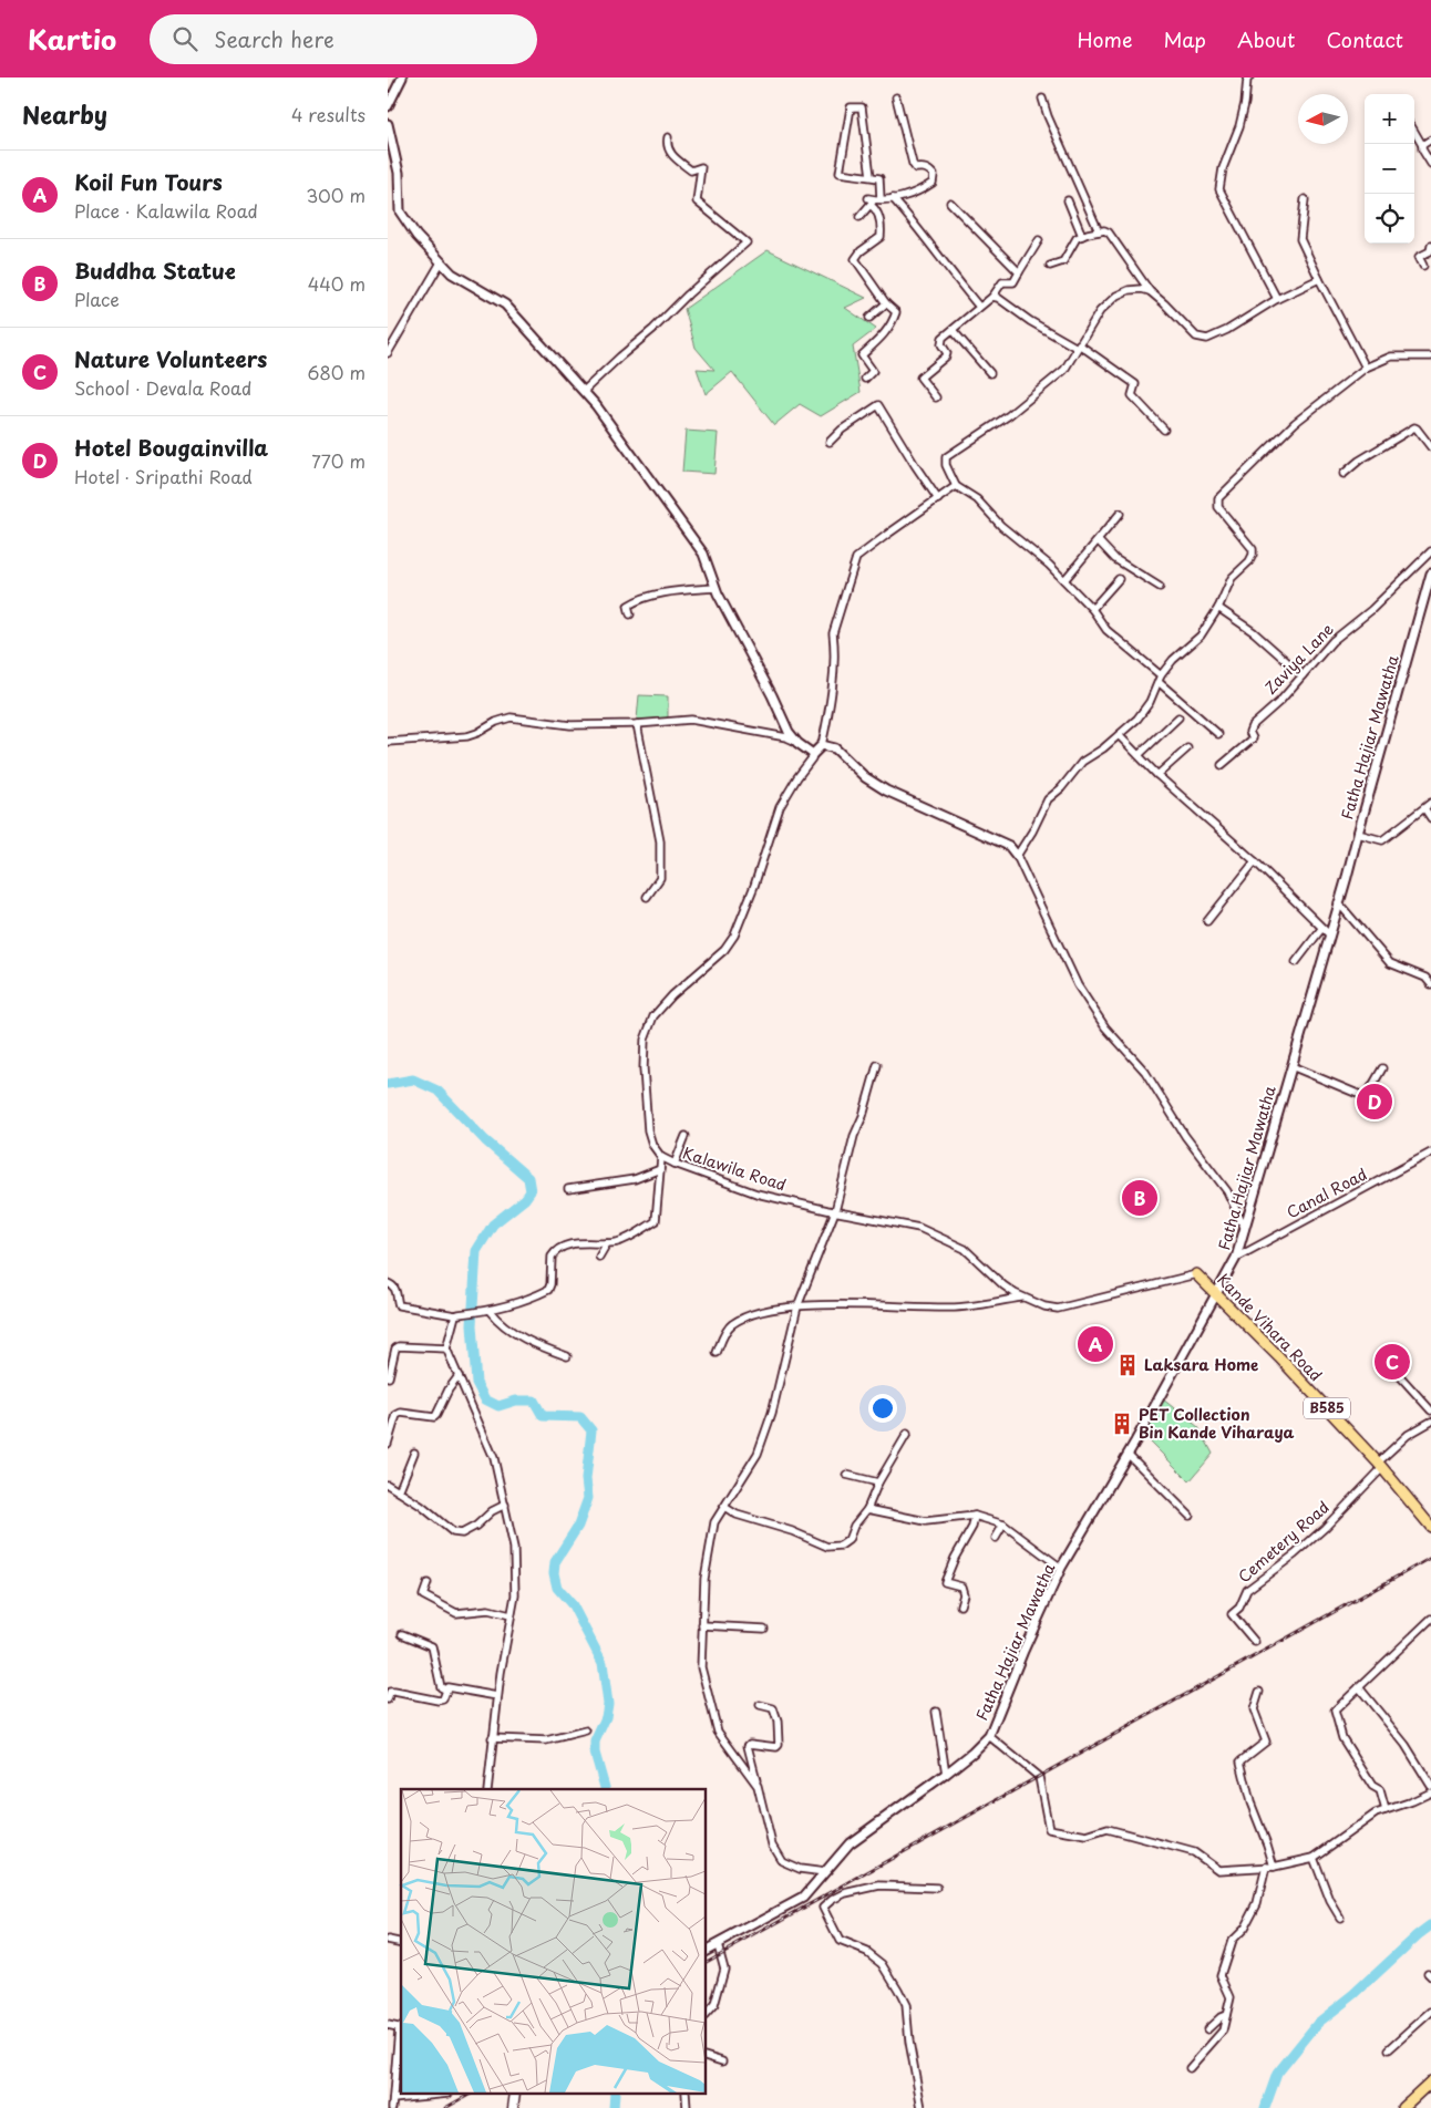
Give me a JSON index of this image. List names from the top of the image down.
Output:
{
  "streets": {
    "main road": ["Kande Vihara Road", "B585"],
    "street": [
      "Zaviya Lane",
      "Fatha Hajiar Mawatha",
      "Kalawila Road",
      "Canal Road",
      "Cemetery Road"
    ]
  },
  "crossings": [
    ["Fatha Hajiar Mawatha", "Canal Road"],
    ["Fatha Hajiar Mawatha", "Kande Vihara Road"],
    ["Kalawila Road", "Kande Vihara Road"],
    ["Kande Vihara Road", "Cemetery Road"]
  ],
  "places": {
    "building": ["Laksara Home", "PET Collection Bin Kande Viharaya"]
  },
  "north": "left",
  "page": {
    "header": "Kartio",
    "search": "Search here",
    "nav": [
      "Home",
      "Map",
      "About",
      "Contact"
    ],
    "heading": ["Nearby", "4 results"],
    "map_buttons": ["+", "−"],
    "list": [
      {
        "mark": "A",
        "name": "Koil Fun Tours",
        "note": "Place · Kalawila Road",
        "value": "300 m"
      },
      {
        "mark": "B",
        "name": "Buddha Statue",
        "note": "Place",
        "value": "440 m"
      },
      {
        "mark": "C",
        "name": "Nature Volunteers",
        "note": "School · Devala Road",
        "value": "680 m"
      },
      {
        "mark": "D",
        "name": "Hotel Bougainvilla",
        "note": "Hotel · Sripathi Road",
        "value": "770 m"
      }
    ],
    "pins": [
      "D",
      "B",
      "A",
      "C"
    ]
  }
}
